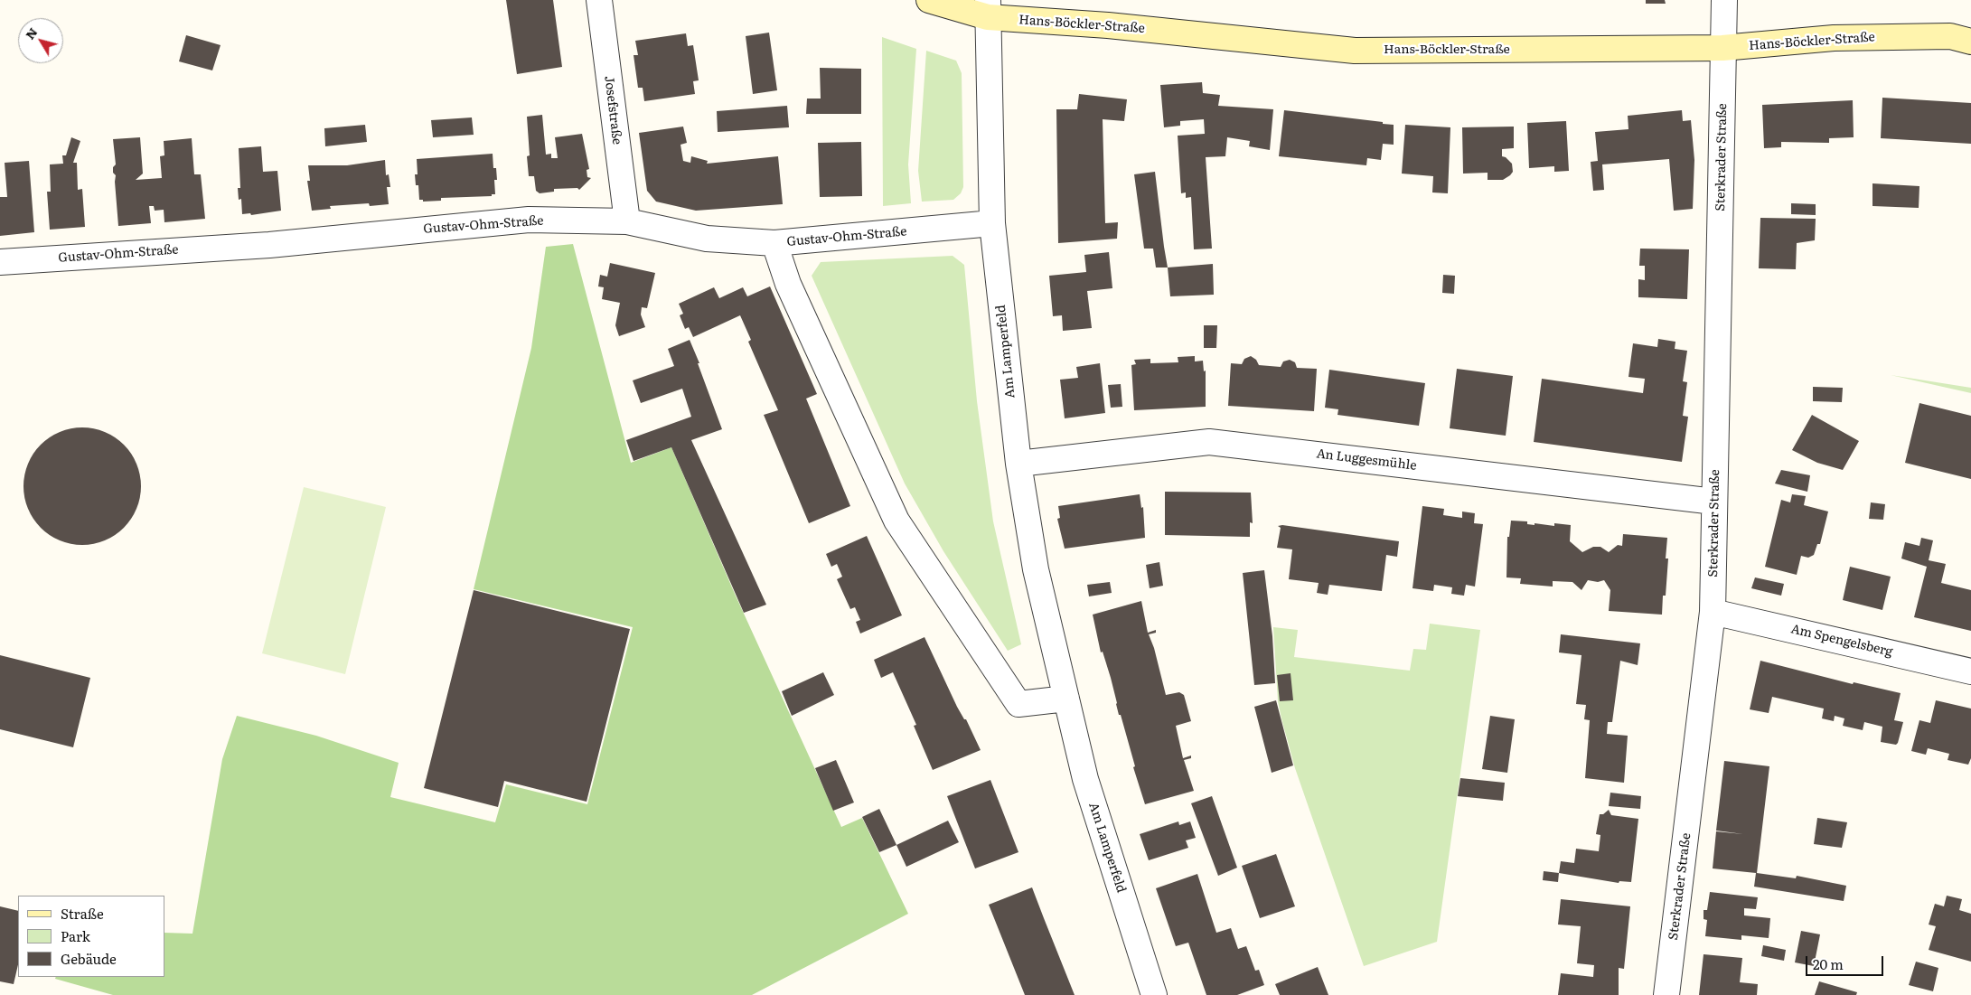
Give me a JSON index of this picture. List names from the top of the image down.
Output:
{
  "streets": {
    "main road": ["Hans-Böckler-Straße"],
    "street": [
      "Josefstraße",
      "Sterkrader Straße",
      "Gustav-Ohm-Straße",
      "Am Lamperfeld",
      "An Luggesmühle",
      "Am Spengelsberg"
    ]
  },
  "crossings": [
    ["Hans-Böckler-Straße", "Sterkrader Straße"],
    ["Hans-Böckler-Straße", "Am Lamperfeld"],
    ["Josefstraße", "Gustav-Ohm-Straße"],
    ["Sterkrader Straße", "An Luggesmühle"],
    ["Sterkrader Straße", "Am Spengelsberg"],
    ["Gustav-Ohm-Straße", "Am Lamperfeld"],
    ["Am Lamperfeld", "An Luggesmühle"]
  ],
  "legend": ["Straße", "Park", "Gebäude"],
  "scale_bar": "20 m",
  "north": "top left"
}
